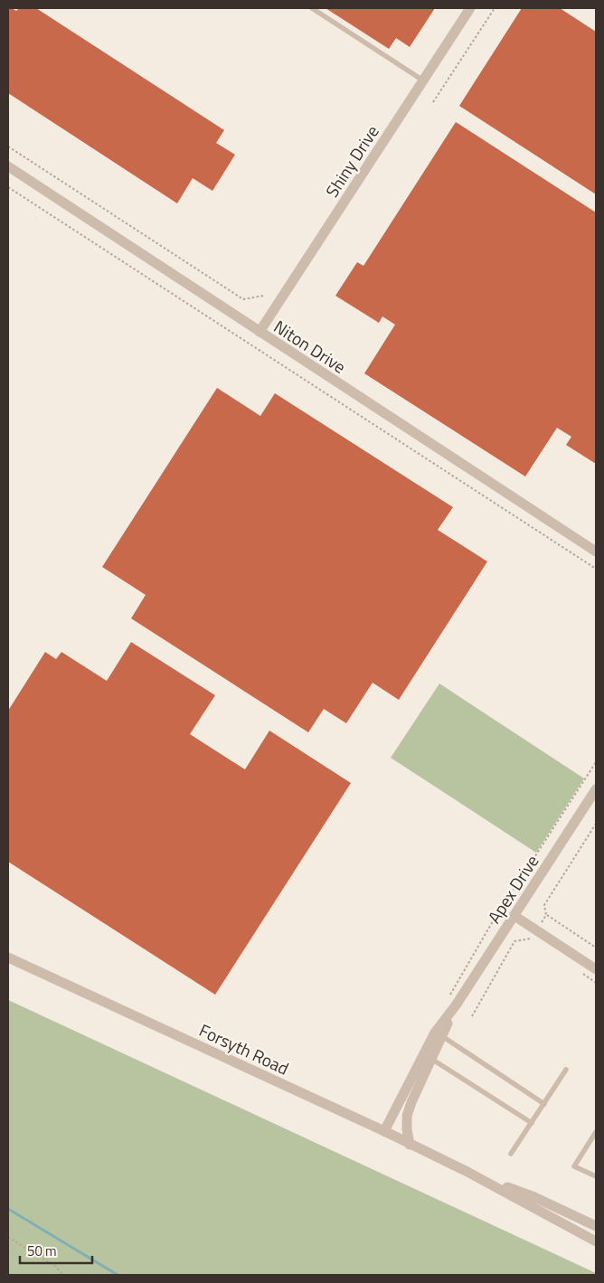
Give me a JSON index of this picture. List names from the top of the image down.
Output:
{
  "streets": {
    "street": [
      "Shiny Drive",
      "Niton Drive",
      "Apex Drive",
      "Forsyth Road"
    ]
  },
  "crossings": [
    ["Shiny Drive", "Niton Drive"],
    ["Apex Drive", "Forsyth Road"]
  ],
  "scale_bar": "50 m"
}
